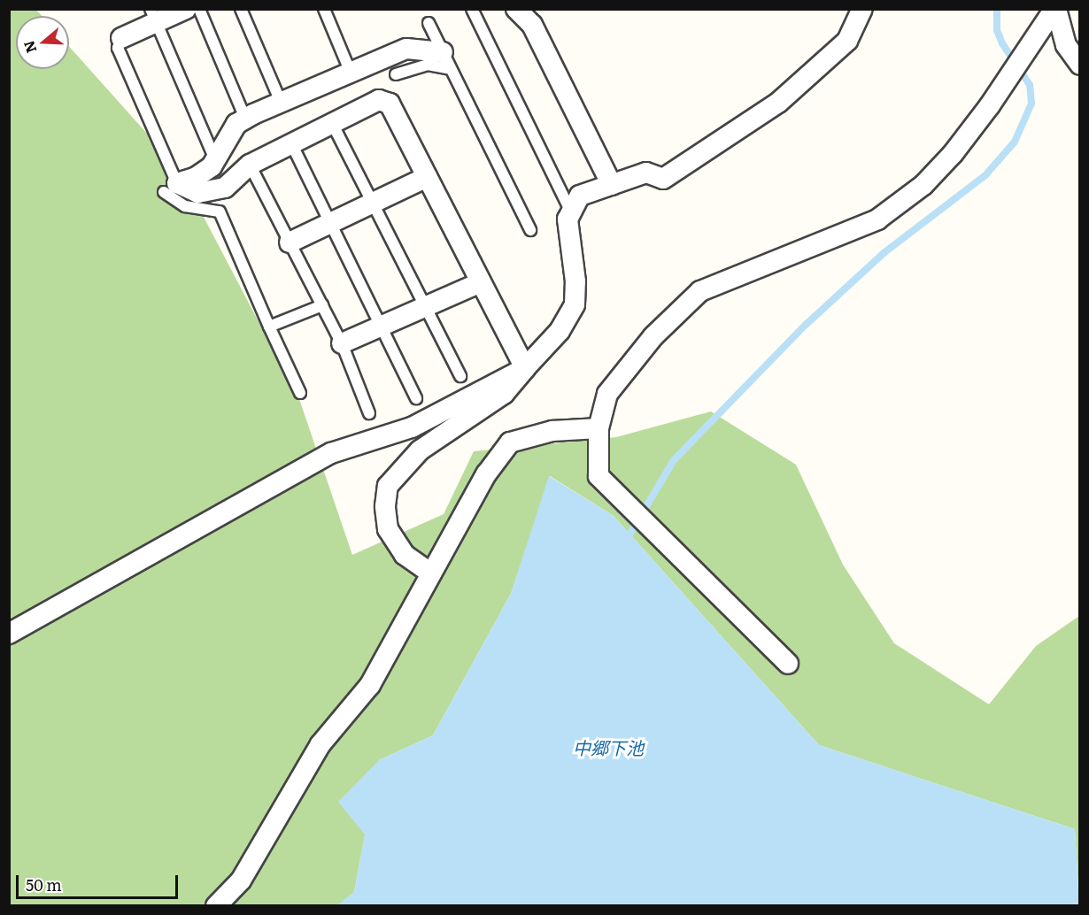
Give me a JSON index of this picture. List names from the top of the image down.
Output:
{
  "water": ["中郷下池"],
  "scale_bar": "50 m",
  "north": "left"
}
